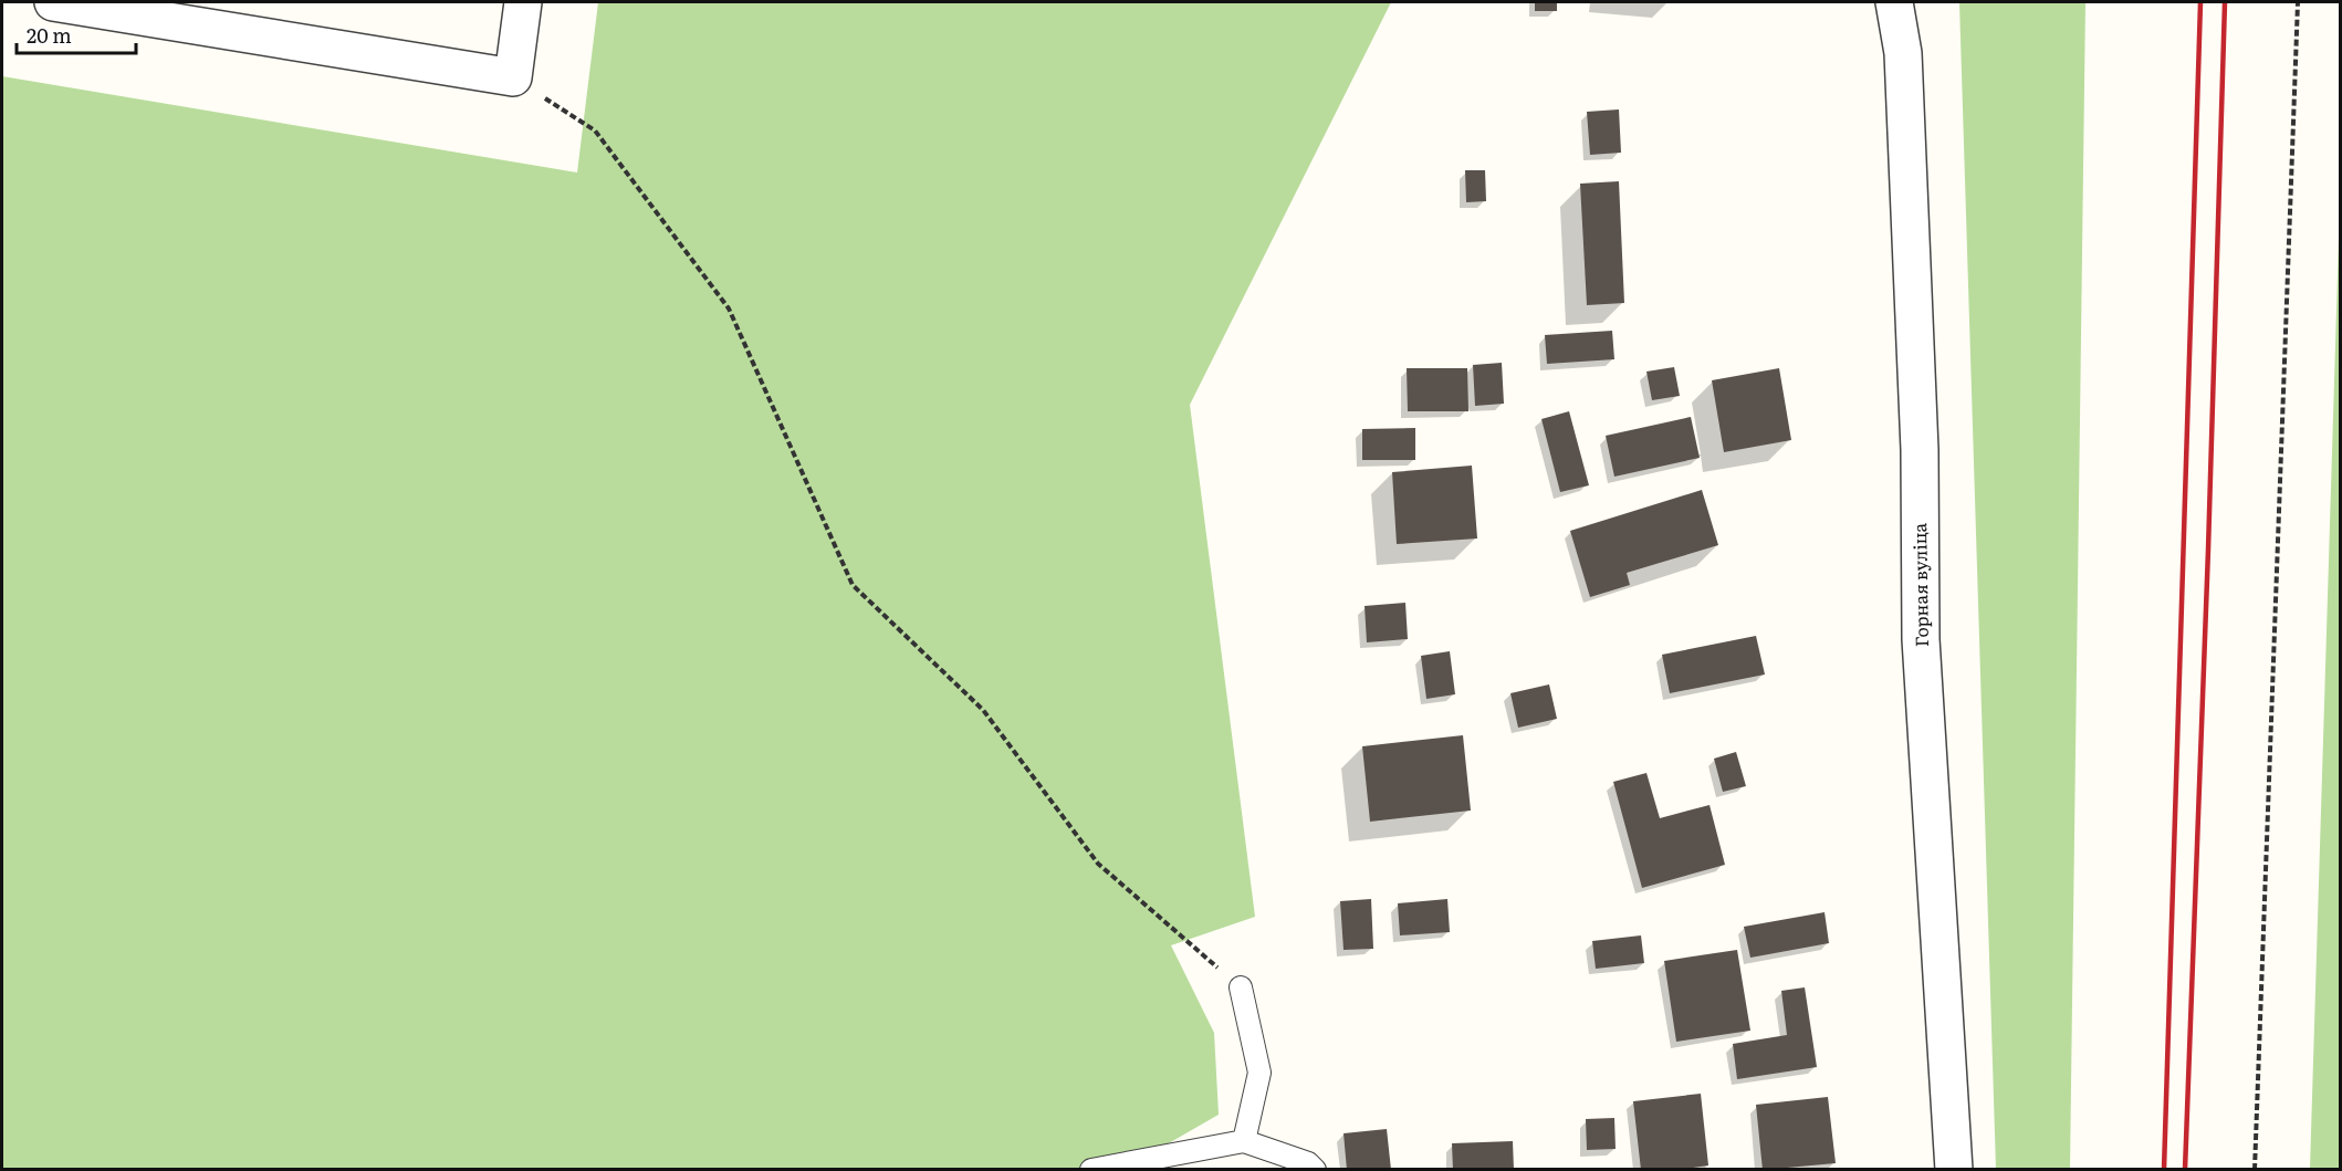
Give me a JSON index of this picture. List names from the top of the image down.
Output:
{
  "streets": {
    "street": ["Горная вуліца"]
  },
  "scale_bar": "20 m"
}
